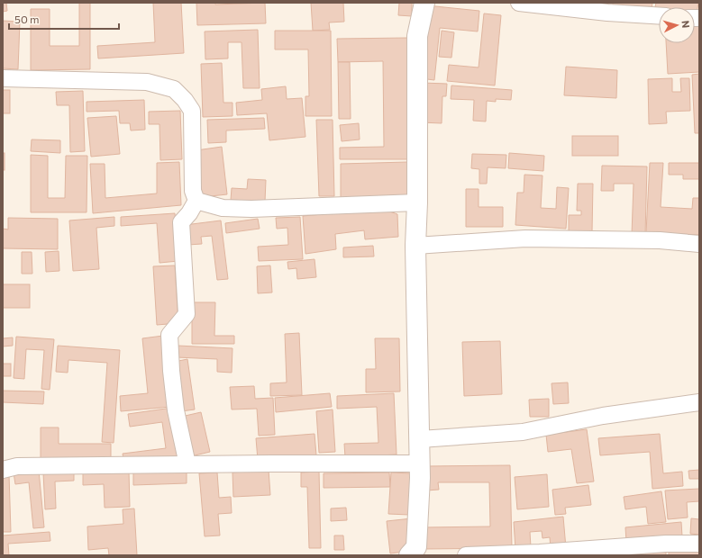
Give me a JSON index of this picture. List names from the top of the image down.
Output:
{
  "scale_bar": "50 m",
  "north": "right"
}
